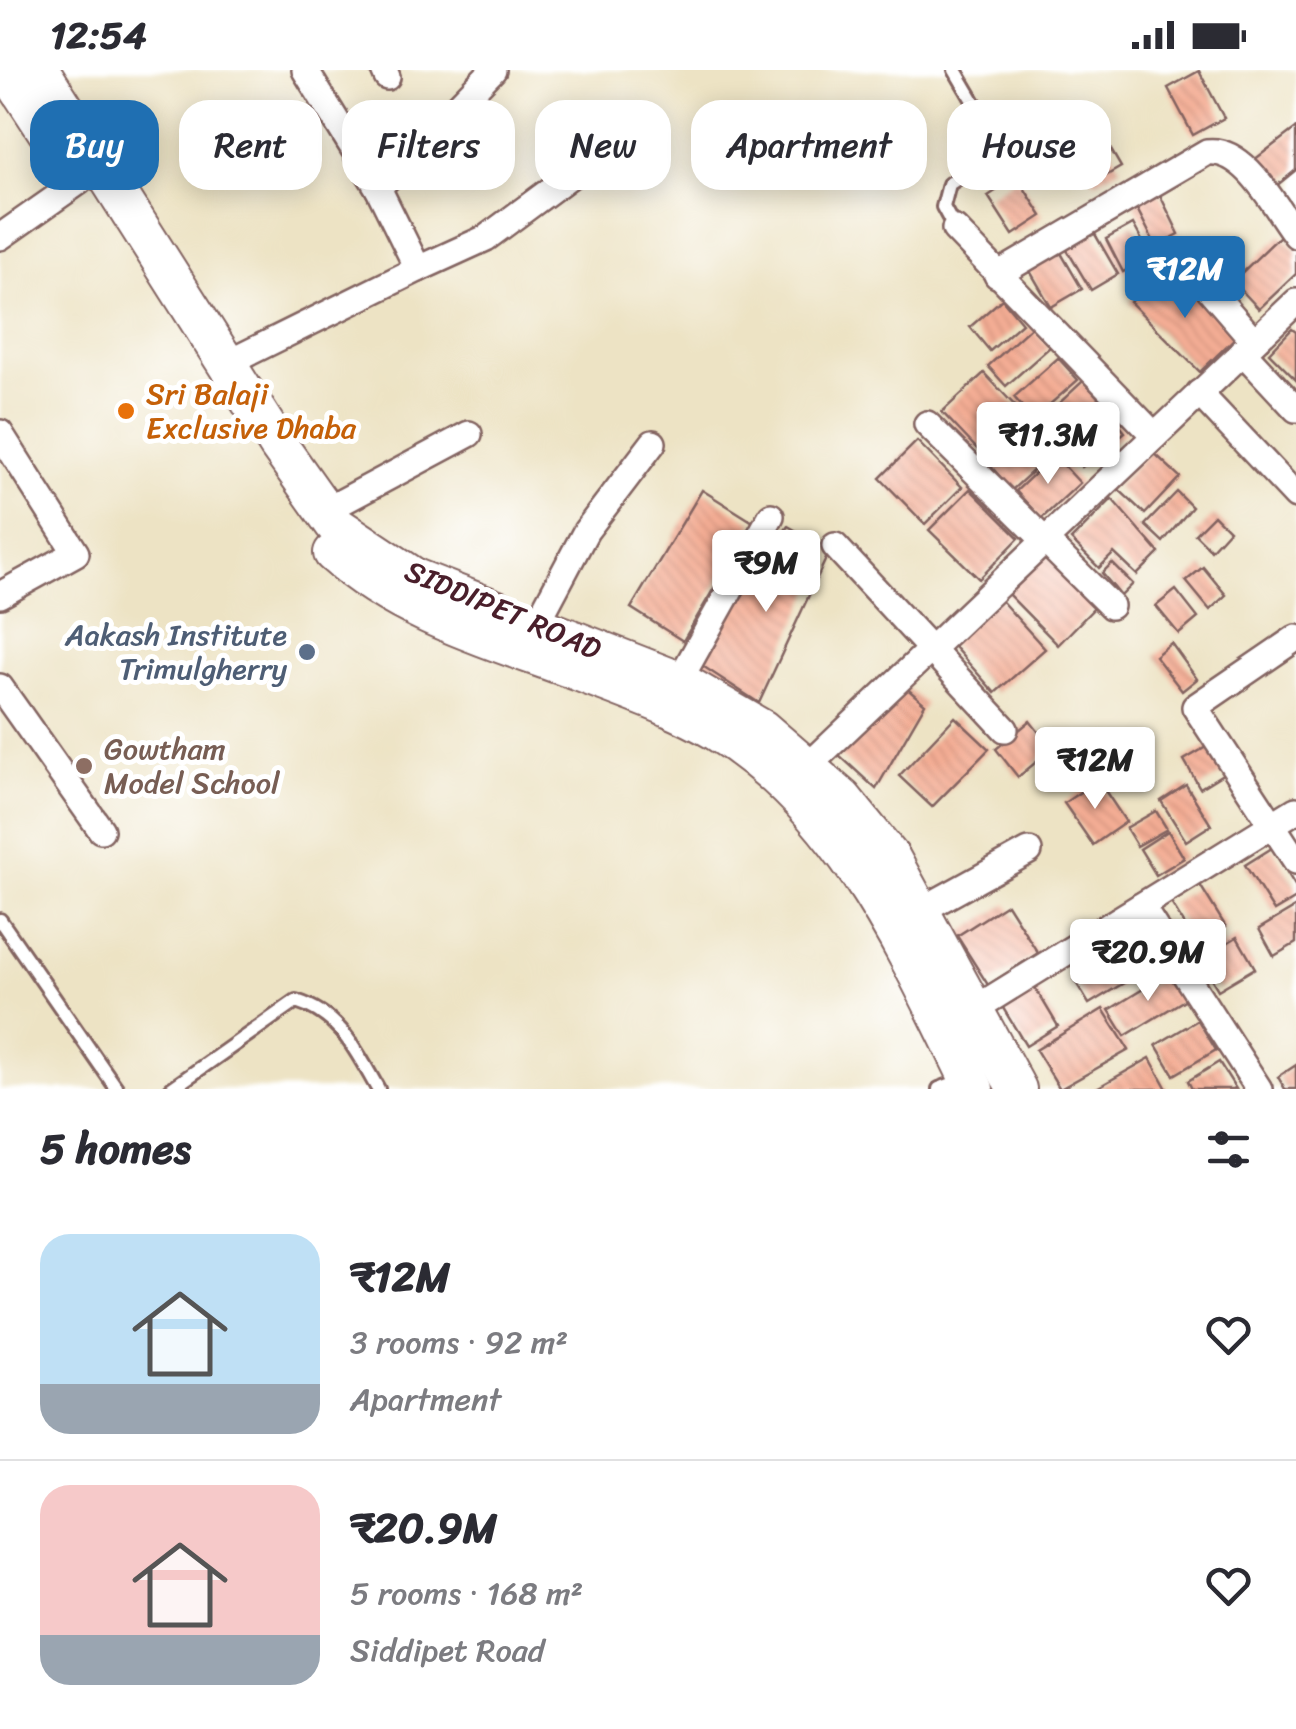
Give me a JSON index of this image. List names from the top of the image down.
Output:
{
  "streets": {
    "main road": ["SIDDIPET ROAD"]
  },
  "places": ["Sri Balaji Exclusive Dhaba", "Aakash Institute Trimulgherry", "Gowtham Model School"],
  "page": {
    "status": "12:54",
    "chip": [
      "Buy",
      "Rent",
      "Filters",
      "New",
      "Apartment",
      "House"
    ],
    "price": [
      "₹12M",
      "₹11.3M",
      "₹9M",
      "₹12M",
      "₹20.9M"
    ],
    "heading": "5 homes",
    "list": [
      {
        "name": "₹12M",
        "note": "3 rooms · 92 m² · Apartment"
      },
      {
        "name": "₹20.9M",
        "note": "5 rooms · 168 m² · Siddipet Road"
      }
    ]
  }
}
